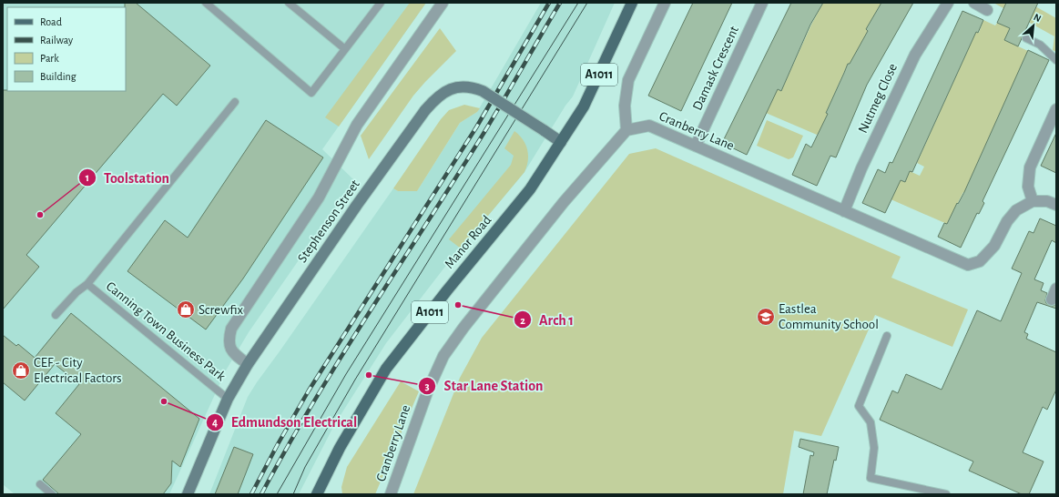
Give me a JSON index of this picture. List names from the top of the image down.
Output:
{
  "streets": {
    "main road": ["A1011", "Stephenson Street", "Manor Road"],
    "street": ["Damask Crescent", "Nutmeg Close", "Cranberry Lane"],
    "lane": ["Canning Town Business Park"]
  },
  "crossings": [
    ["Damask Crescent", "Cranberry Lane"],
    ["Nutmeg Close", "Cranberry Lane"],
    ["Stephenson Street", "Manor Road"],
    ["Stephenson Street", "Canning Town Business Park"]
  ],
  "places": {
    "other": [
      "Toolstation",
      "Arch 1",
      "Star Lane Station",
      "Edmundson Electrical"
    ],
    "shop": ["Screwfix", "CEF - City Electrical Factors"],
    "school or university": ["Eastlea Community School"]
  },
  "legend": [
    "Road",
    "Railway",
    "Park",
    "Building"
  ],
  "north": "top right"
}
